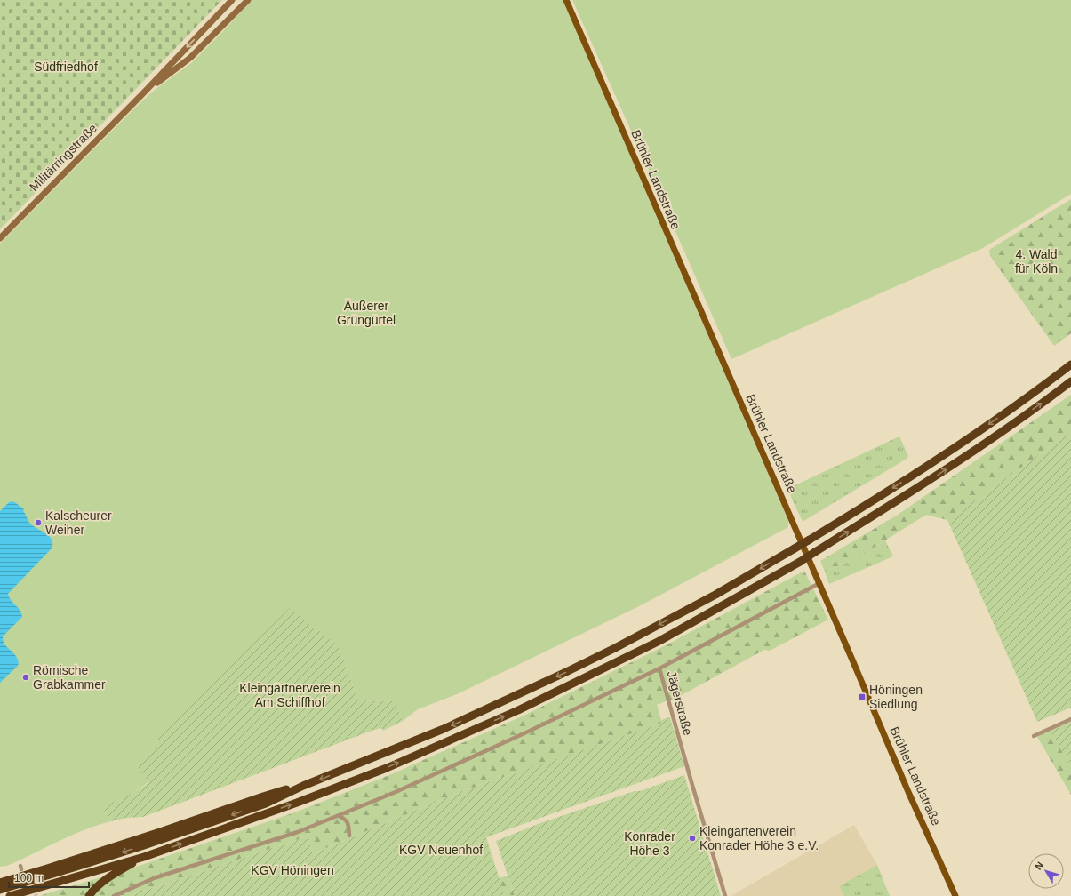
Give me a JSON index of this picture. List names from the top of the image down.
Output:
{
  "streets": {
    "main road": ["Militärringstraße", "Brühler Landstraße"],
    "street": ["Jägerstraße"]
  },
  "crossings": [
    ["Brühler Landstraße", "Jägerstraße"]
  ],
  "parks": [
    "Südfriedhof",
    "4. Wald für Köln",
    "Äußerer Grüngürtel",
    "Kleingärtnerverein Am Schiffhof",
    "Konrader Höhe 3",
    "KGV Neuenhof",
    "KGV Höningen"
  ],
  "places": {
    "other": ["Kalscheurer Weiher", "Römische Grabkammer", "Kleingartenverein Konrader Höhe 3 e.V."],
    "transit": ["Höningen Siedlung"]
  },
  "scale_bar": "100 m",
  "north": "top left"
}
